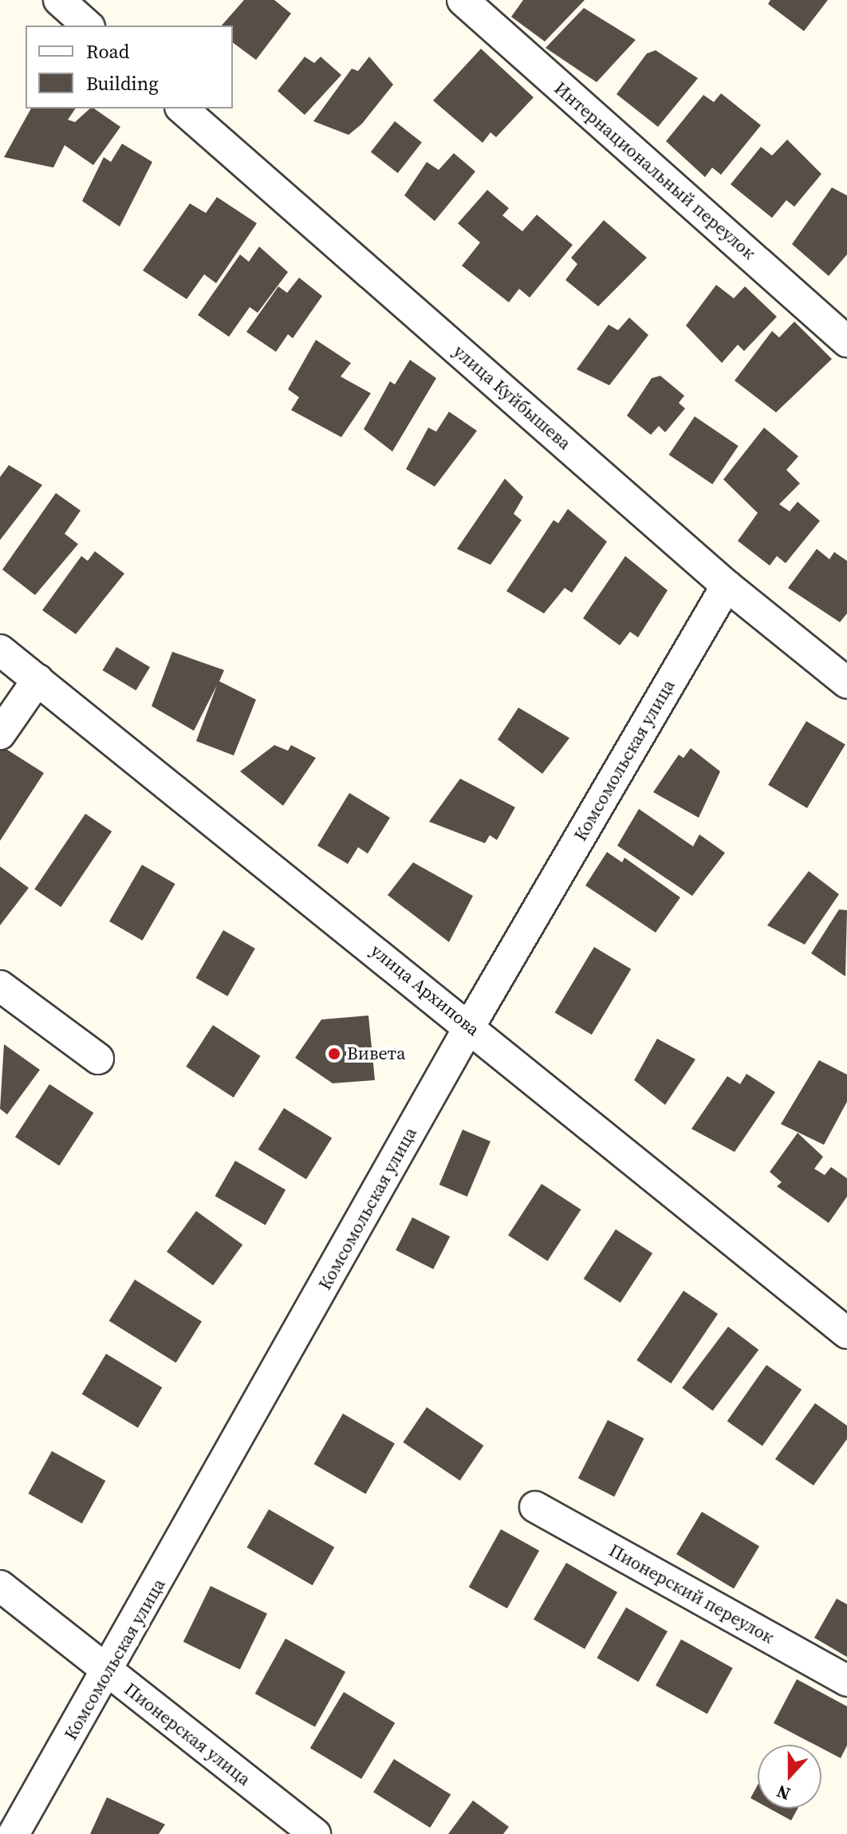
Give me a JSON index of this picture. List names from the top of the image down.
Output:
{
  "streets": {
    "street": [
      "Интернациональный переулок",
      "улица Куйбышева",
      "Комсомольская улица",
      "улица Архипова",
      "Пионерский переулок",
      "Пионерская улица"
    ]
  },
  "crossings": [
    ["улица Куйбышева", "Комсомольская улица"],
    ["Комсомольская улица", "улица Архипова"],
    ["Комсомольская улица", "Пионерская улица"]
  ],
  "places": ["Вивета"],
  "legend": ["Road", "Building"],
  "north": "bottom"
}
